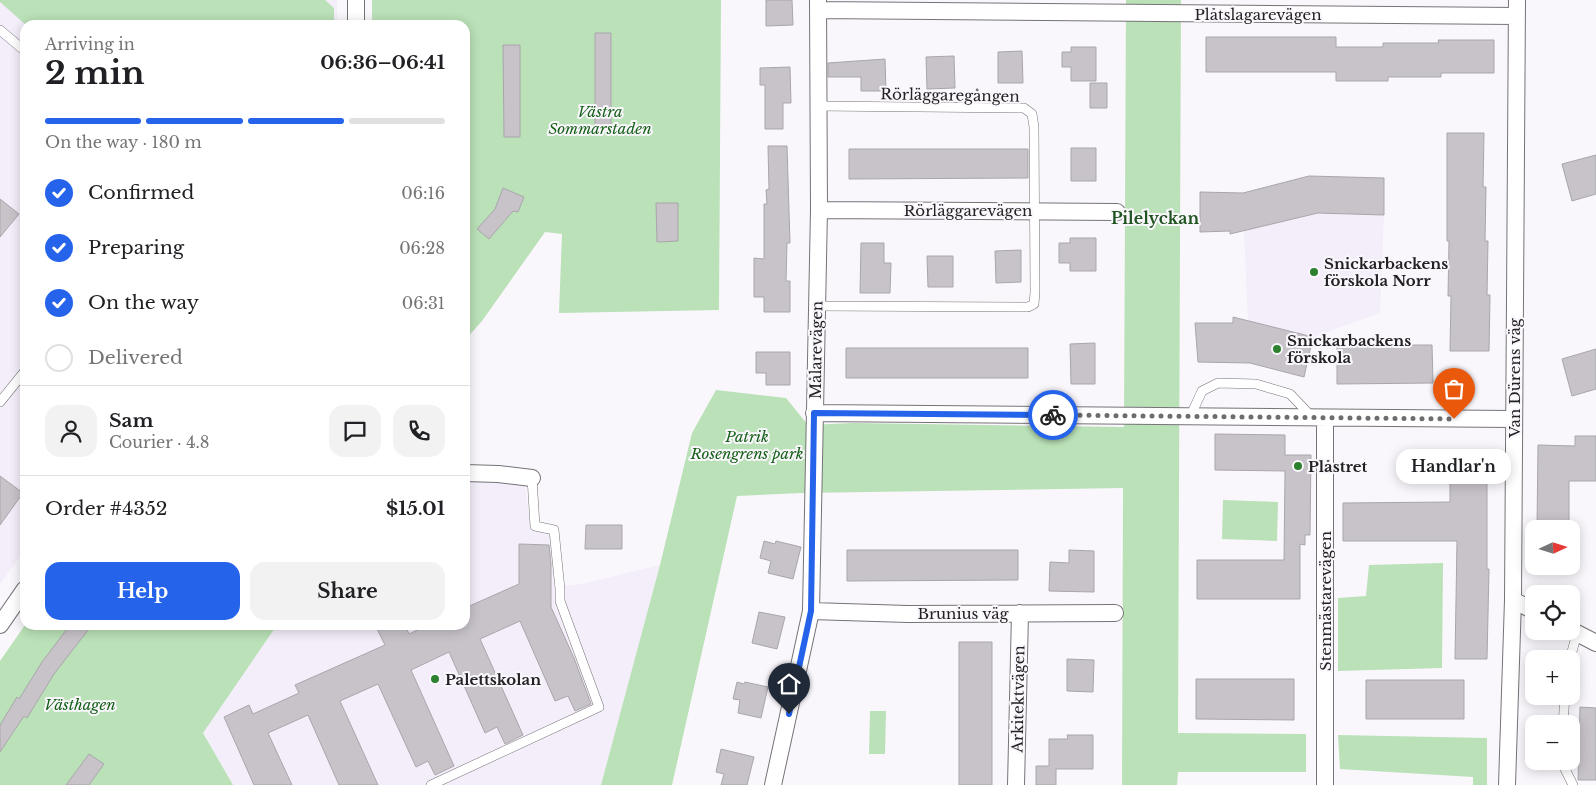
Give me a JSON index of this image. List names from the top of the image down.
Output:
{
  "streets": {
    "street": [
      "Plåtslagarevägen",
      "Rörläggarevägen",
      "Målarevägen",
      "Van Dürens väg",
      "Stenmästarevägen",
      "Brunius väg",
      "Arkitektvägen"
    ],
    "lane": ["Rörläggaregången"]
  },
  "crossings": [
    ["Plåtslagarevägen", "Målarevägen"],
    ["Plåtslagarevägen", "Van Dürens väg"],
    ["Rörläggaregången", "Rörläggarevägen"],
    ["Rörläggaregången", "Målarevägen"],
    ["Rörläggarevägen", "Målarevägen"],
    ["Målarevägen", "Brunius väg"],
    ["Brunius väg", "Arkitektvägen"]
  ],
  "districts": ["Pilelyckan"],
  "parks": ["Västra Sommarstaden", "Patrik Rosengrens park", "Västhagen"],
  "places": [
    "Snickarbackens förskola Norr",
    "Snickarbackens förskola",
    "Handlar'n",
    "Plåstret",
    "Palettskolan"
  ],
  "north": "right",
  "page": {
    "heading": ["2 min", "Arriving in", "06:36–06:41"],
    "panel": [
      "Sam",
      "Courier · 4.8",
      "Order #4352",
      "$15.01"
    ],
    "bar": "On the way · 180 m",
    "list": [
      ["Confirmed", "06:16"],
      ["Preparing", "06:28"],
      ["On the way", "06:31"],
      "Delivered"
    ],
    "bubble": "Handlar'n",
    "map_buttons": ["+", "−"],
    "buttons": ["Help", "Share"]
  }
}
